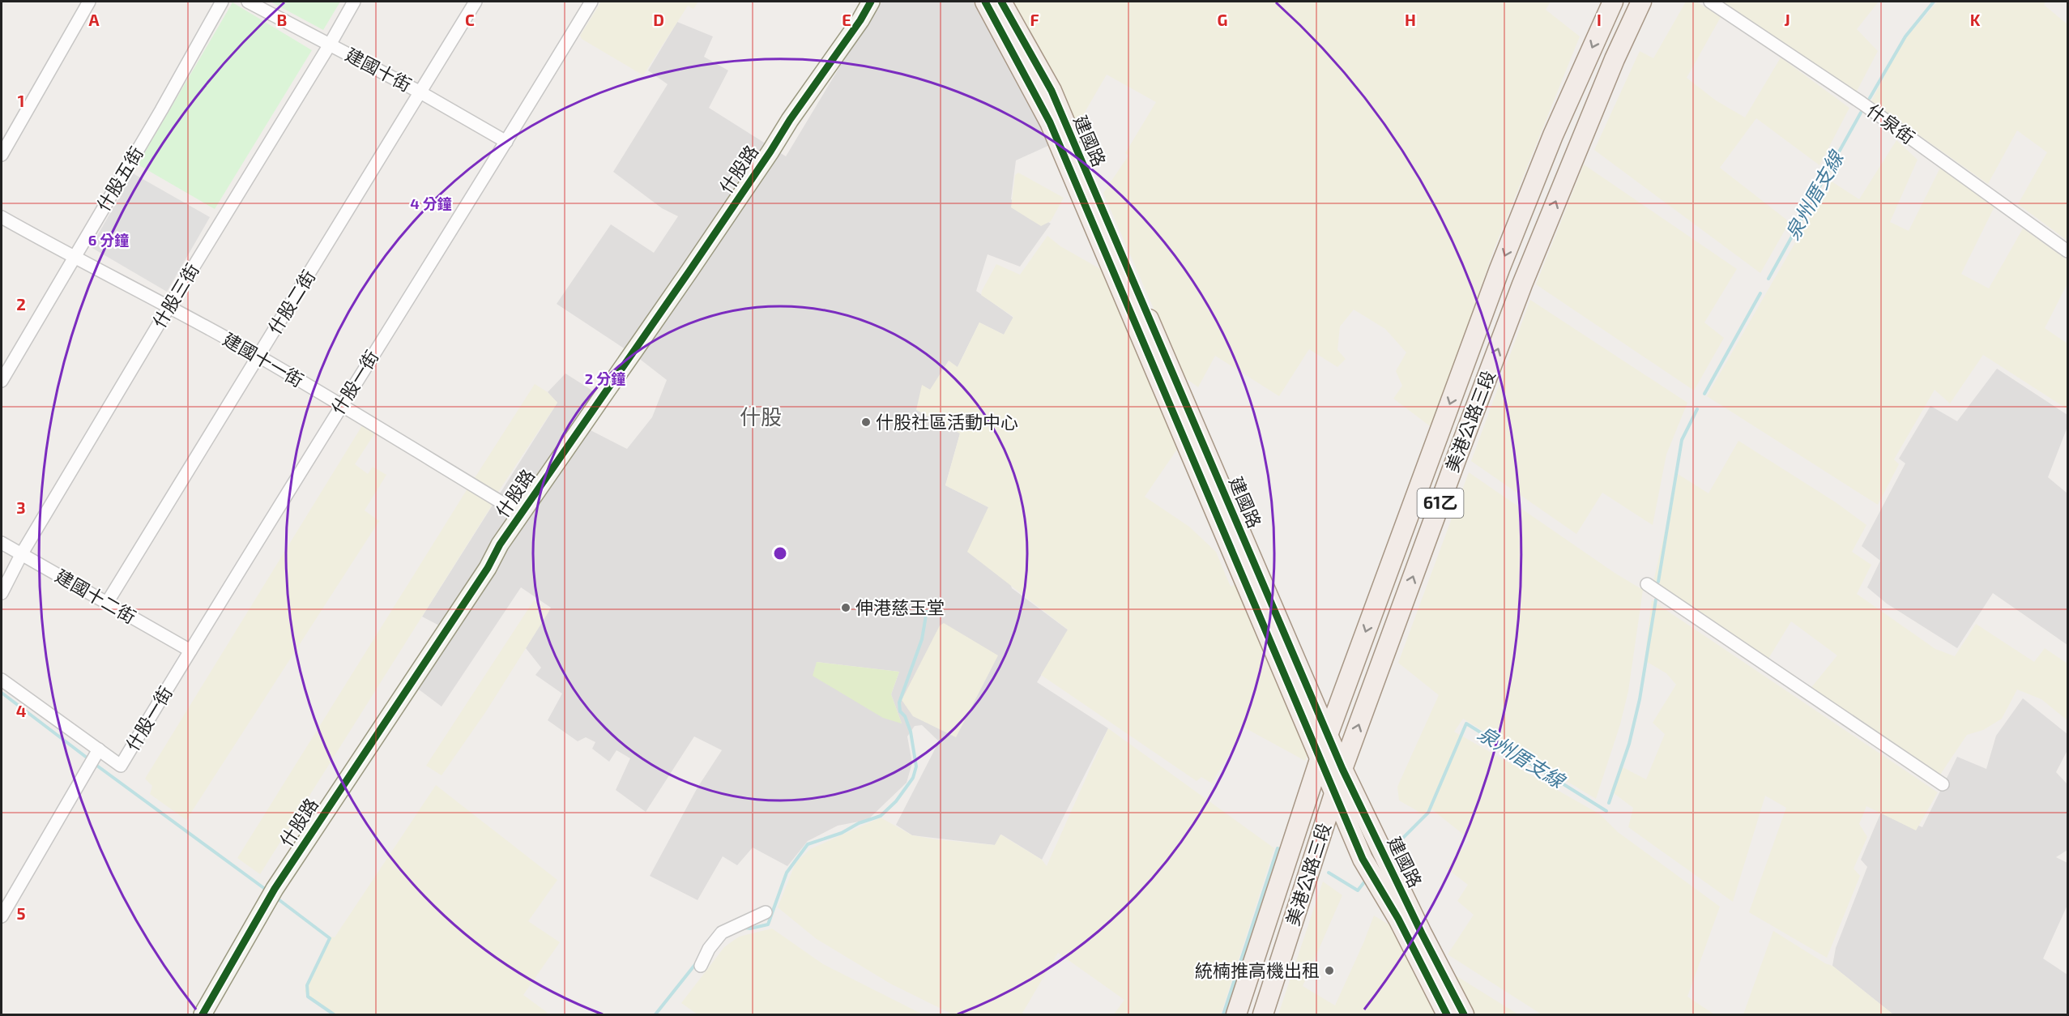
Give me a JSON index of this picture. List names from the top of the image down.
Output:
{
  "streets": {
    "main road": ["建國路", "美港公路三段", "61乙"],
    "street": [
      "建國十街",
      "什泉街",
      "什股路",
      "什股五街",
      "什股三街",
      "什股二街",
      "建國十一街",
      "什股一街",
      "建國十二街"
    ]
  },
  "crossings": [
    ["建國十街", "什股三街"],
    ["建國十街", "什股二街"],
    ["建國十街", "什股一街"],
    ["建國路", "美港公路三段"],
    ["什股路", "建國十一街"],
    ["什股五街", "建國十一街"],
    ["什股三街", "建國十一街"],
    ["什股三街", "建國十二街"],
    ["什股二街", "建國十一街"],
    ["什股二街", "建國十二街"],
    ["建國十一街", "什股一街"],
    ["什股一街", "建國十二街"]
  ],
  "districts": ["什股"],
  "water": ["泉州厝支線"],
  "places": ["什股社區活動中心", "伸港慈玉堂", "統楠推高機出租"],
  "grid": {
    "columns": [
      "A",
      "B",
      "C",
      "D",
      "E",
      "F",
      "G",
      "H",
      "I",
      "J",
      "K"
    ],
    "rows": [
      "1",
      "2",
      "3",
      "4",
      "5"
    ]
  },
  "rings": ["4 分鐘", "6 分鐘", "2 分鐘"]
}
